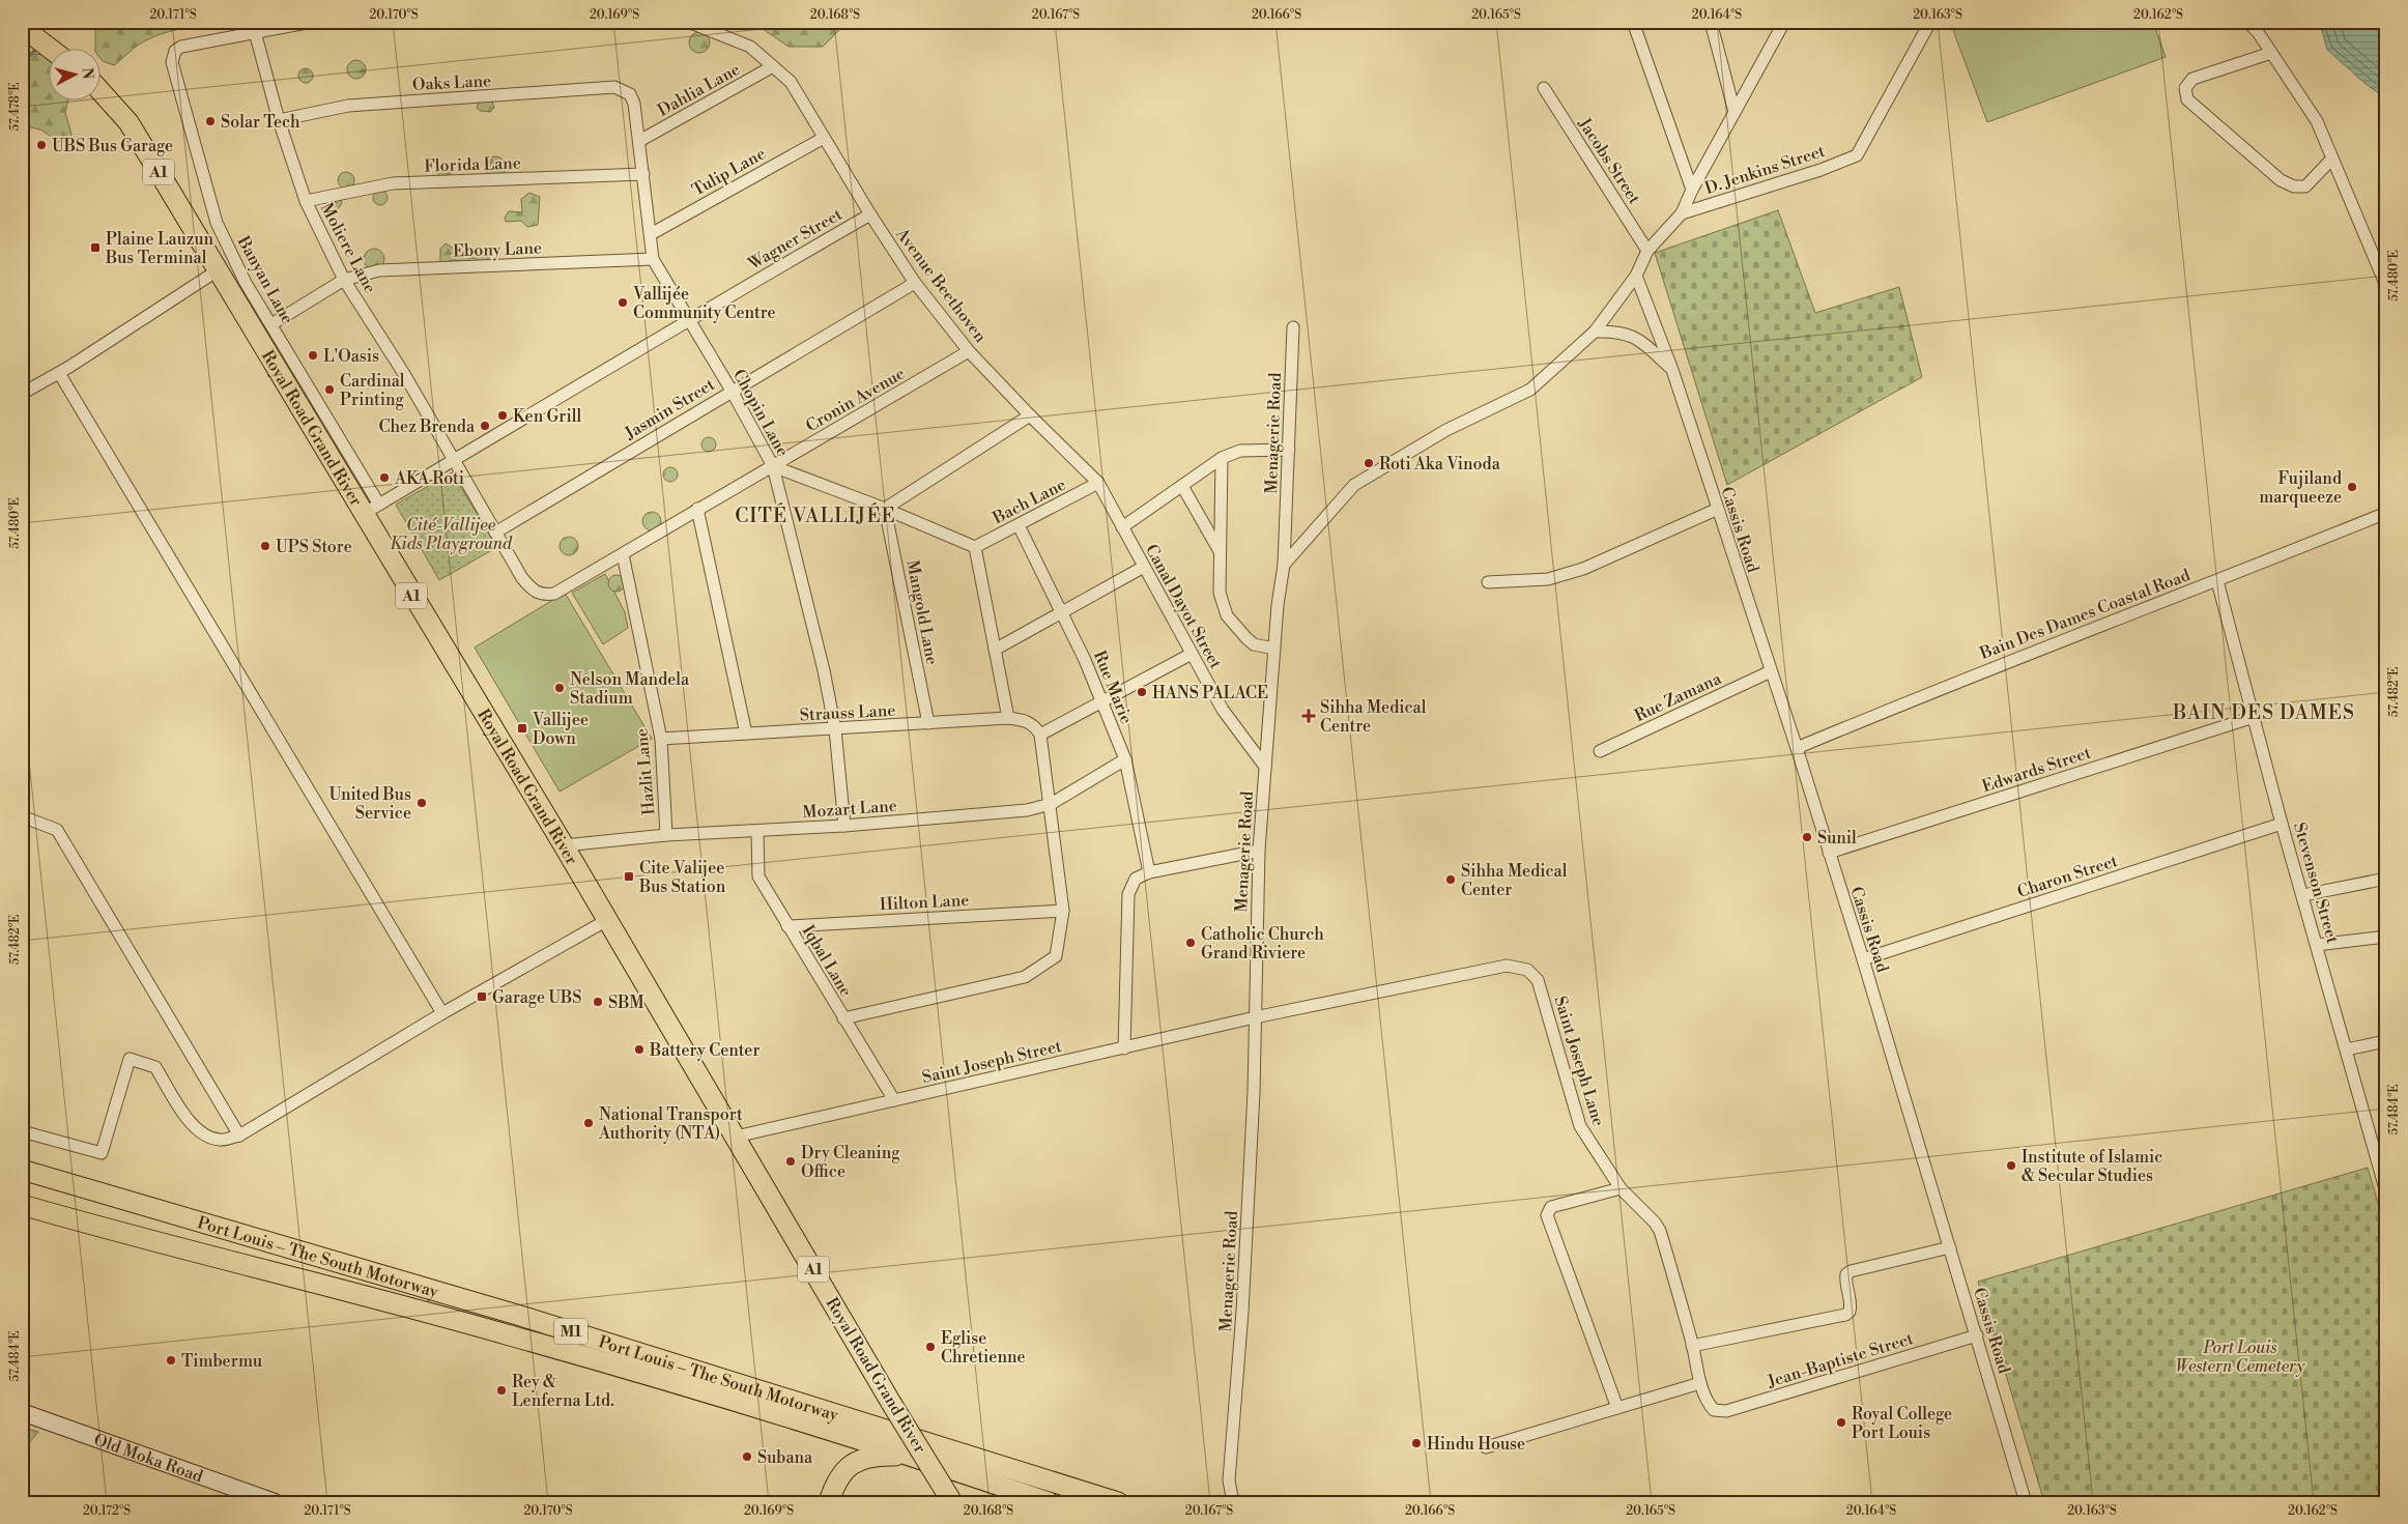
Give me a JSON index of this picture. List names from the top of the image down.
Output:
{
  "streets": {
    "main road": [
      "A1",
      "Royal Road Grand River",
      "Port Louis – The South Motorway",
      "M1",
      "Old Moka Road"
    ],
    "street": [
      "Oaks Lane",
      "Dahlia Lane",
      "Jacobs Street",
      "Florida Lane",
      "D. Jenkins Street",
      "Tulip Lane",
      "Wagner Street",
      "Moliere Lane",
      "Ebony Lane",
      "Banyan Lane",
      "Avenue Beethoven",
      "Cronin Avenue",
      "Jasmin Street",
      "Chopin Lane",
      "Menagerie Road",
      "Bach Lane",
      "Cassis Road",
      "Canal Dayot Street",
      "Mangold Lane",
      "Bain Des Dames Coastal Road",
      "Rue Marie",
      "Rue Zamana",
      "Strauss Lane",
      "Edwards Street",
      "Hazlit Lane",
      "Mozart Lane",
      "Charon Street",
      "Stevenson Street",
      "Hilton Lane",
      "Iqbal Lane",
      "Saint Joseph Street",
      "Saint Joseph Lane",
      "Jean-Baptiste Street"
    ]
  },
  "crossings": [
    ["Oaks Lane", "Moliere Lane"],
    ["Oaks Lane", "Chopin Lane"],
    ["Dahlia Lane", "Avenue Beethoven"],
    ["Dahlia Lane", "Chopin Lane"],
    ["Florida Lane", "Moliere Lane"],
    ["Florida Lane", "Chopin Lane"],
    ["Tulip Lane", "Avenue Beethoven"],
    ["Tulip Lane", "Chopin Lane"],
    ["Wagner Street", "Moliere Lane"],
    ["Wagner Street", "Banyan Lane"],
    ["Wagner Street", "Avenue Beethoven"],
    ["Wagner Street", "Chopin Lane"],
    ["Wagner Street", "Royal Road Grand River"],
    ["Moliere Lane", "Ebony Lane"],
    ["Moliere Lane", "Banyan Lane"],
    ["Moliere Lane", "Cronin Avenue"],
    ["Moliere Lane", "Jasmin Street"],
    ["Ebony Lane", "Banyan Lane"],
    ["Ebony Lane", "Chopin Lane"],
    ["Banyan Lane", "Royal Road Grand River"],
    ["Avenue Beethoven", "Cronin Avenue"],
    ["Avenue Beethoven", "Jasmin Street"],
    ["Avenue Beethoven", "Bach Lane"],
    ["Avenue Beethoven", "Canal Dayot Street"],
    ["Cronin Avenue", "Jasmin Street"],
    ["Cronin Avenue", "Chopin Lane"],
    ["Cronin Avenue", "Hazlit Lane"],
    ["Jasmin Street", "Chopin Lane"],
    ["Chopin Lane", "Strauss Lane"],
    ["Chopin Lane", "Mozart Lane"],
    ["Royal Road Grand River", "Mozart Lane"],
    ["Royal Road Grand River", "Saint Joseph Street"],
    ["Menagerie Road", "Canal Dayot Street"],
    ["Menagerie Road", "Saint Joseph Street"],
    ["Menagerie Road", "Saint Joseph Lane"],
    ["Bach Lane", "Canal Dayot Street"],
    ["Bach Lane", "Rue Marie"],
    ["Cassis Road", "Bain Des Dames Coastal Road"],
    ["Cassis Road", "Rue Zamana"],
    ["Cassis Road", "Edwards Street"],
    ["Cassis Road", "Charon Street"],
    ["Cassis Road", "Jean-Baptiste Street"],
    ["Mangold Lane", "Strauss Lane"],
    ["Bain Des Dames Coastal Road", "Stevenson Street"],
    ["Rue Marie", "Mozart Lane"],
    ["Strauss Lane", "Hazlit Lane"],
    ["Edwards Street", "Stevenson Street"],
    ["Hazlit Lane", "Mozart Lane"],
    ["Mozart Lane", "Iqbal Lane"],
    ["Charon Street", "Stevenson Street"],
    ["Hilton Lane", "Iqbal Lane"],
    ["Iqbal Lane", "Saint Joseph Street"],
    ["Saint Joseph Street", "Saint Joseph Lane"],
    ["Saint Joseph Lane", "Jean-Baptiste Street"]
  ],
  "districts": ["CITÉ VALLIJÉE", "BAIN DES DAMES"],
  "parks": ["Cité-Vallijee Kids Playground", "Port Louis Western Cemetery"],
  "places": {
    "other": [
      "Solar Tech",
      "UBS Bus Garage",
      "Vallijée Community Centre",
      "L'Oasis",
      "Cardinal Printing",
      "Ken Grill",
      "Chez Brenda",
      "Roti Aka Vinoda",
      "AKA Roti",
      "Fujiland marqueeze",
      "UPS Store",
      "Nelson Mandela Stadium",
      "HANS PALACE",
      "United Bus Service",
      "Sunil",
      "Sihha Medical Center",
      "Catholic Church Grand Riviere",
      "SBM",
      "Battery Center",
      "National Transport Authority (NTA)",
      "Dry Cleaning Office",
      "Institute of Islamic & Secular Studies",
      "Eglise Chretienne",
      "Timbermu",
      "Rey & Lenferna Ltd.",
      "Royal College Port Louis",
      "Hindu House",
      "Subana"
    ],
    "transit": [
      "Plaine Lauzun Bus Terminal",
      "Vallijee Down",
      "Cite Valijee Bus Station",
      "Garage UBS"
    ],
    "health": ["Sihha Medical Centre"]
  },
  "north": "right",
  "coordinates": [
    "20.171°S",
    "20.170°S",
    "20.169°S",
    "20.168°S",
    "20.167°S",
    "20.166°S",
    "20.165°S",
    "20.164°S",
    "20.163°S",
    "20.162°S",
    "57.478°E",
    "57.480°E",
    "57.482°E",
    "57.484°E",
    "20.172°S"
  ]
}
